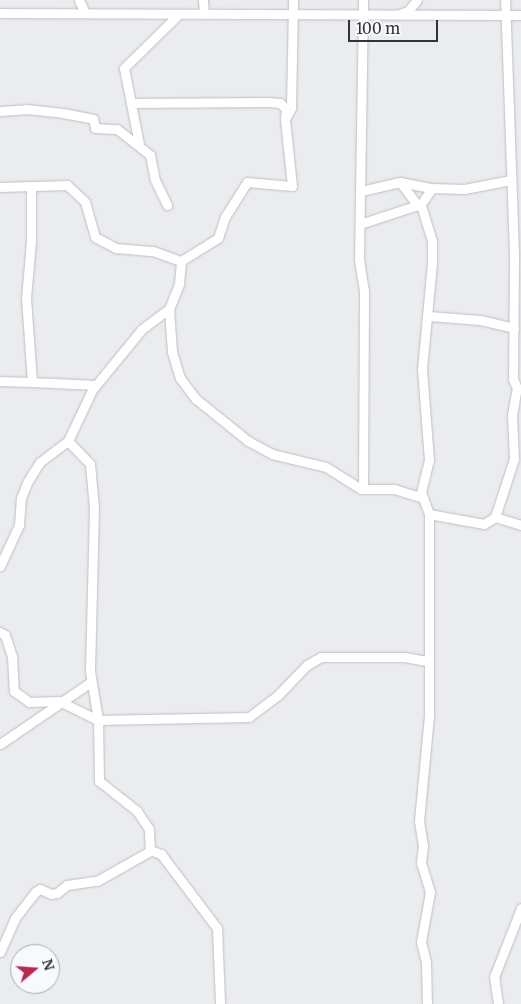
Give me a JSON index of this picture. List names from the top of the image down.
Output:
{
  "scale_bar": "100 m",
  "north": "right"
}
